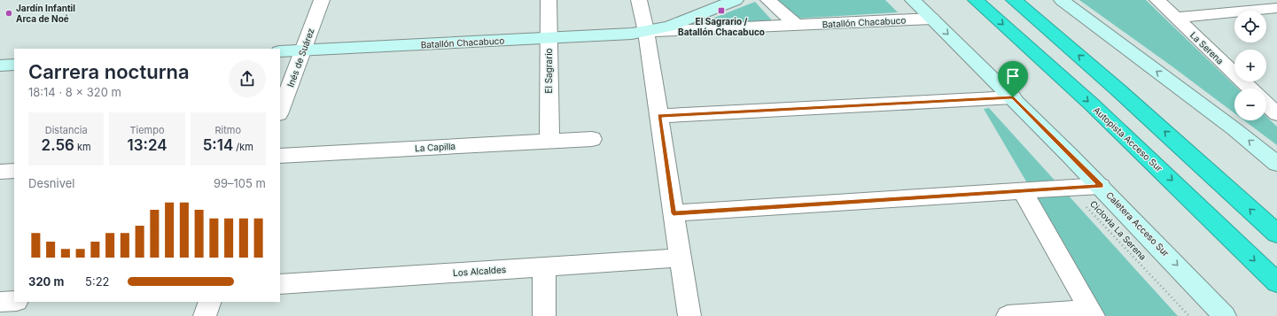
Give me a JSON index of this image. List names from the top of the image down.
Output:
{
  "streets": {
    "highway": ["Autopista Acceso Sur"],
    "main road": ["Batallón Chacabuco", "Caletera Acceso Sur"],
    "street": [
      "La Serena",
      "Inés de Suárez",
      "El Sagrario",
      "La Capilla",
      "Los Alcaldes"
    ],
    "path": ["Ciclovìa La Serena"]
  },
  "crossings": [
    ["Batallón Chacabuco", "Inés de Suárez"],
    ["Batallón Chacabuco", "El Sagrario"],
    ["Batallón Chacabuco", "Caletera Acceso Sur"],
    ["El Sagrario", "La Capilla"]
  ],
  "places": {
    "transit": ["El Sagrario / Batallón Chacabuco"],
    "other": ["Jardín Infantil Arca de Noé"]
  },
  "page": {
    "map_buttons": ["+", "−"],
    "heading": ["Carrera nocturna", "18:14 · 8 × 320 m"],
    "stats": [
      ["Distancia", "2.56 km"],
      ["Tiempo", "13:24"],
      ["Ritmo", "5:14 /km"]
    ],
    "chart": ["Desnivel", "99–105 m"],
    "list": [
      {
        "name": "320 m",
        "note": "5:22"
      }
    ]
  }
}
